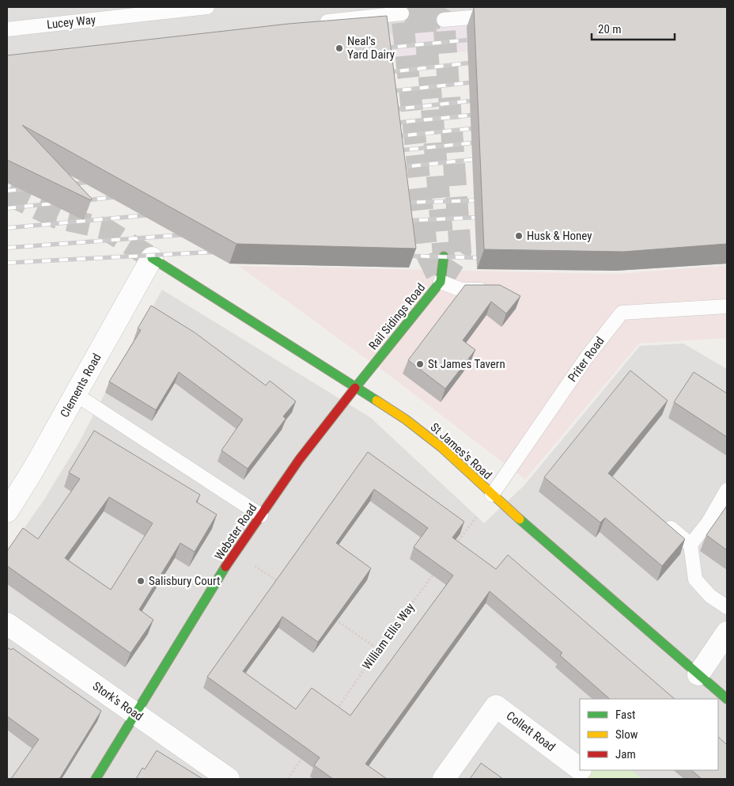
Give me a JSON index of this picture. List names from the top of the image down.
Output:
{
  "streets": {
    "street": [
      "Rail Sidings Road",
      "Clements Road",
      "St James's Road",
      "Webster Road",
      "Stork's Road",
      "Collett Road"
    ],
    "lane": ["Lucey Way", "Priter Road"],
    "path": ["William Ellis Way"]
  },
  "crossings": [
    ["Rail Sidings Road", "St James's Road"],
    ["Rail Sidings Road", "Webster Road"],
    ["Priter Road", "St James's Road"],
    ["Clements Road", "St James's Road"],
    ["St James's Road", "Webster Road"],
    ["Webster Road", "Stork's Road"]
  ],
  "places": [
    "Neal's Yard Dairy",
    "Husk & Honey",
    "St James Tavern",
    "Salisbury Court"
  ],
  "legend": ["Fast", "Slow", "Jam"],
  "scale_bar": "20 m"
}
